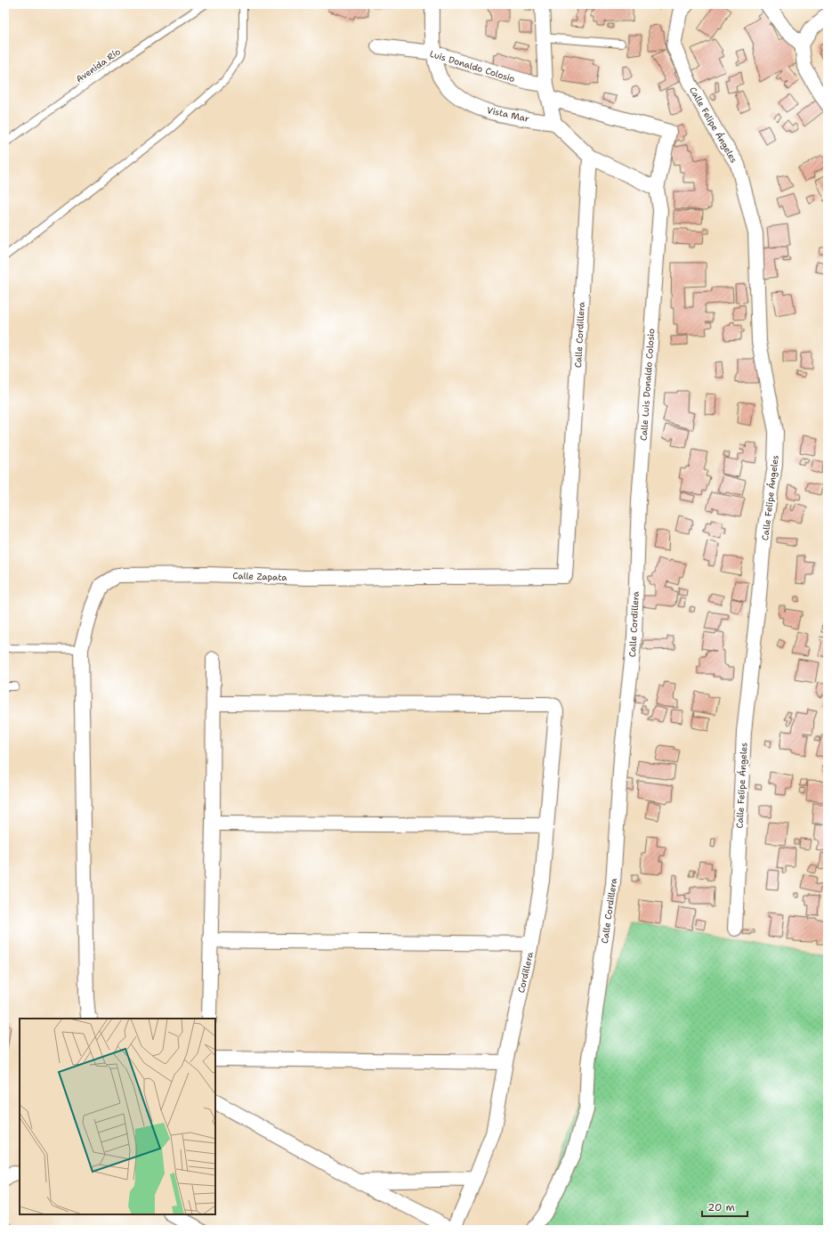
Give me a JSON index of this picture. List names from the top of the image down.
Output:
{
  "streets": {
    "street": [
      "Luis Donaldo Colosio",
      "Vista Mar",
      "Calle Felipe Ángeles",
      "Calle Cordillera",
      "Calle Luis Donaldo Colosio",
      "Calle Zapata",
      "Cordillera"
    ],
    "lane": ["Avenida Río"]
  },
  "crossings": [
    ["Luis Donaldo Colosio", "Vista Mar"],
    ["Luis Donaldo Colosio", "Calle Luis Donaldo Colosio"],
    ["Calle Cordillera", "Calle Luis Donaldo Colosio"],
    ["Calle Cordillera", "Calle Zapata"]
  ],
  "scale_bar": "20 m"
}
